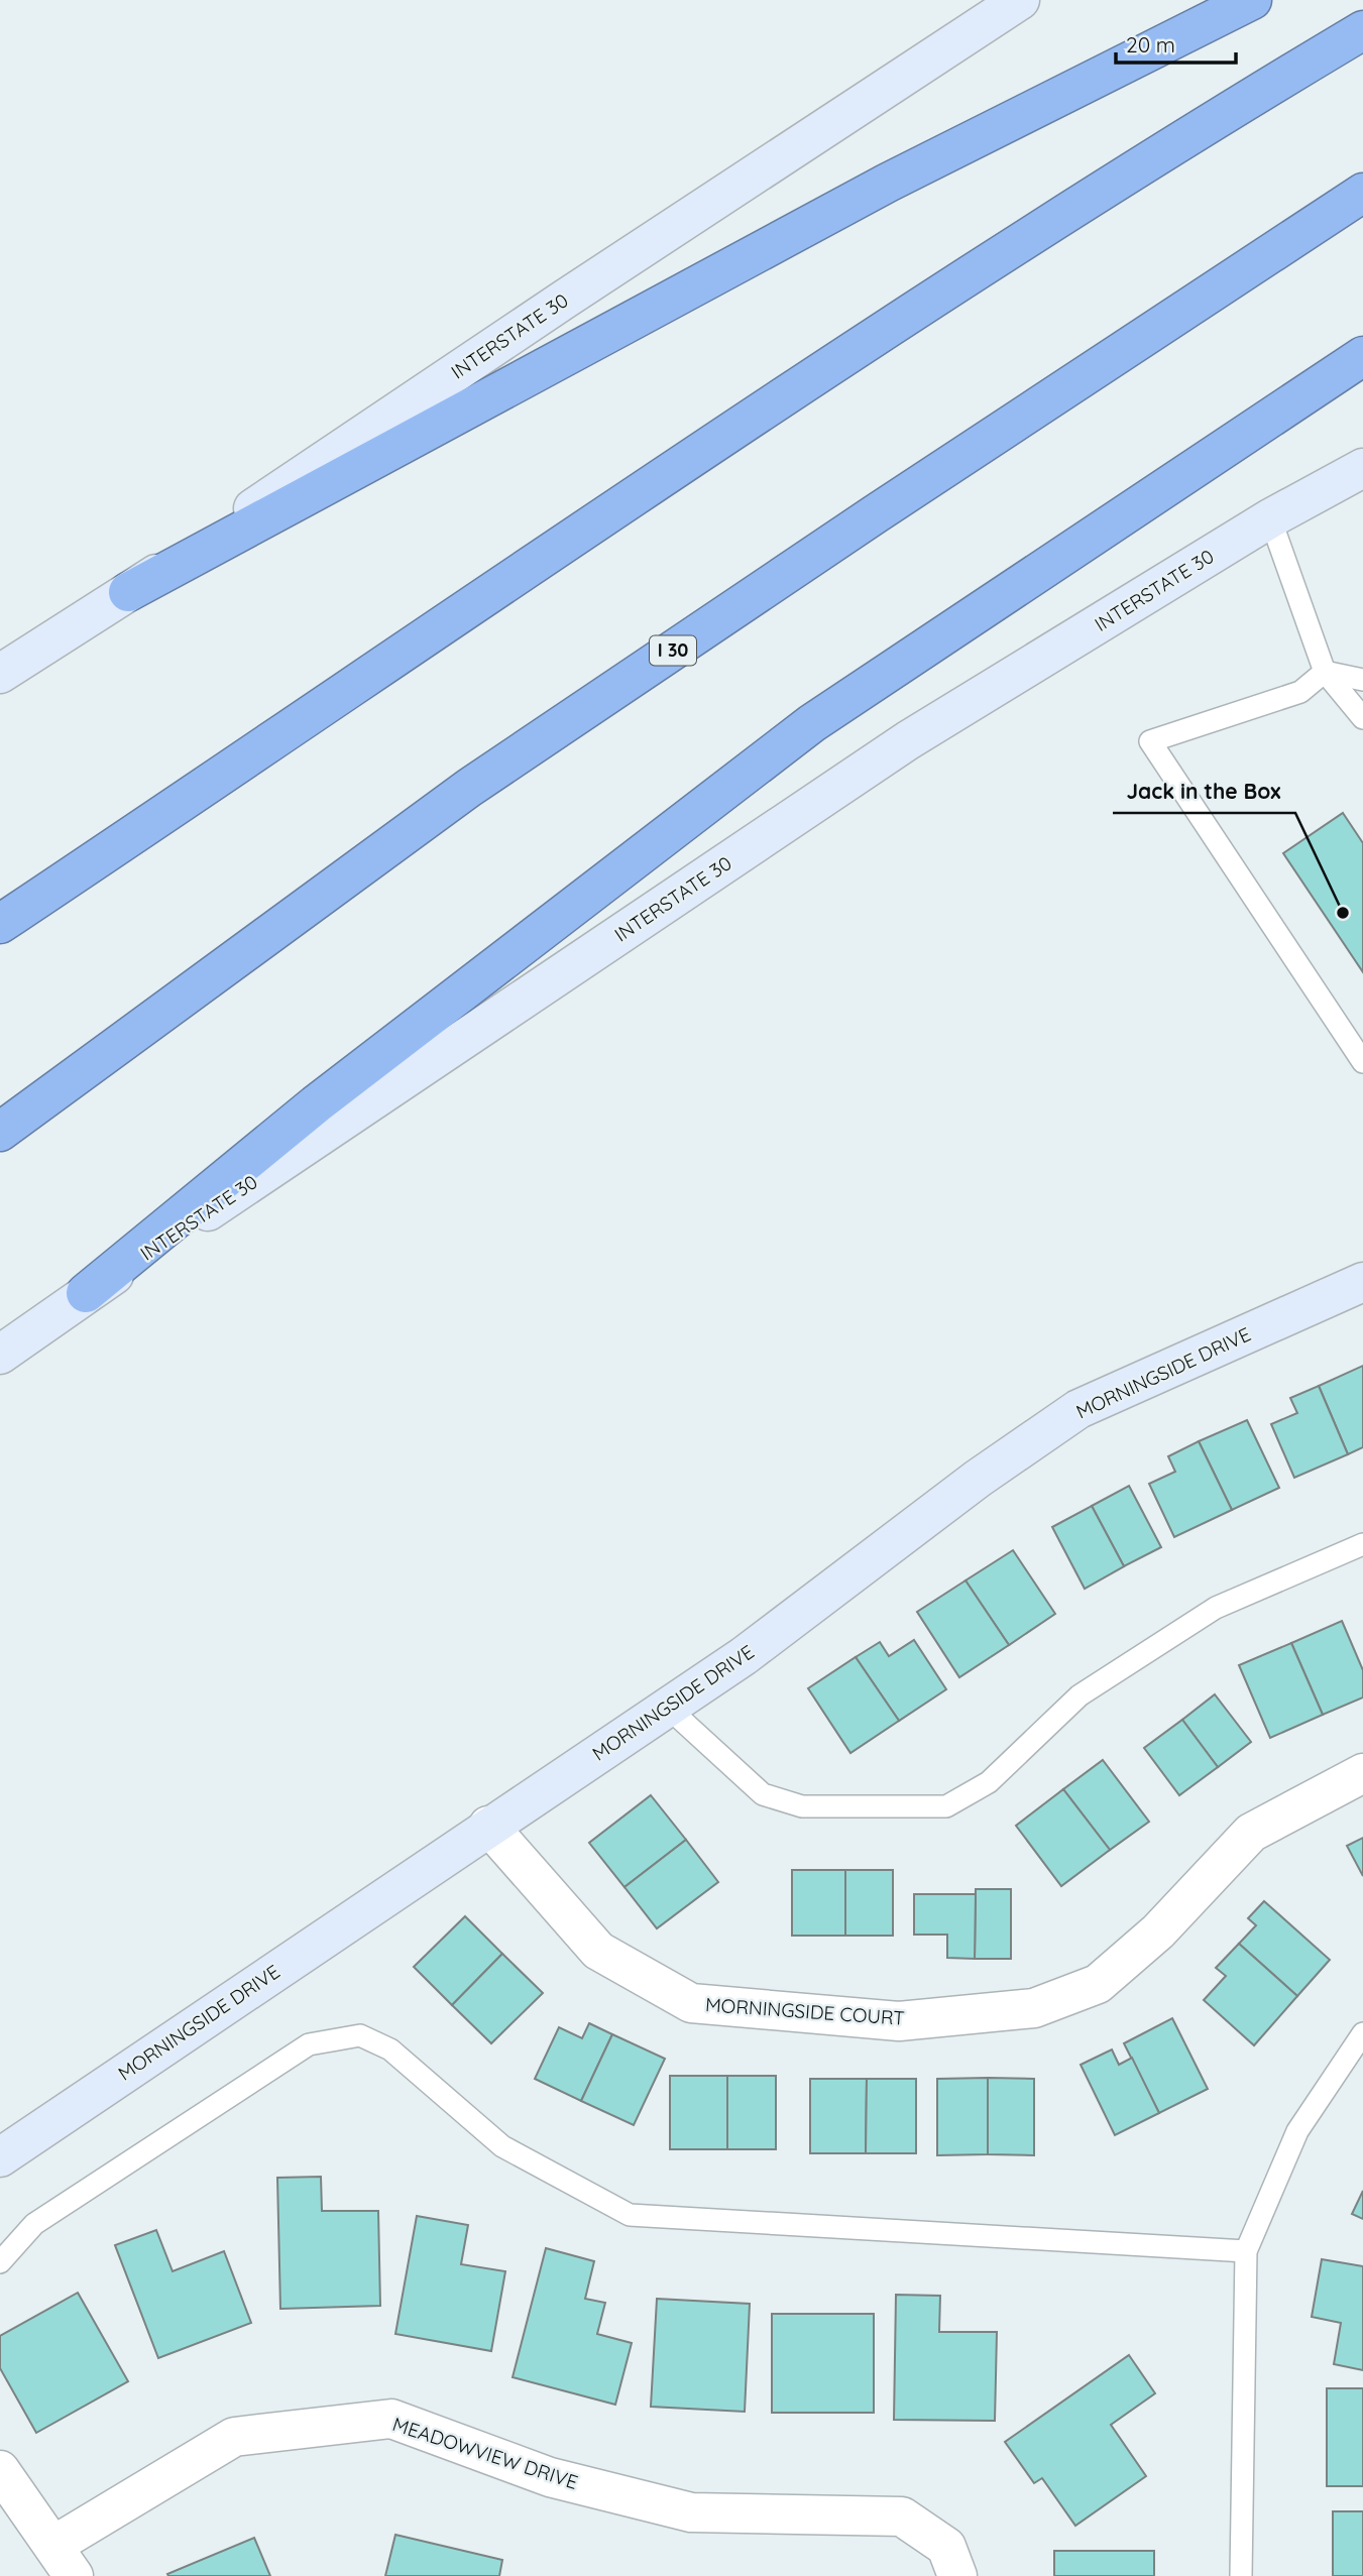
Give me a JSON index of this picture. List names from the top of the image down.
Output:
{
  "streets": {
    "highway": ["I 30"],
    "main road": ["INTERSTATE 30", "MORNINGSIDE DRIVE"],
    "street": ["MORNINGSIDE COURT", "MEADOWVIEW DRIVE"]
  },
  "crossings": [
    ["MORNINGSIDE DRIVE", "MORNINGSIDE COURT"]
  ],
  "places": ["Jack in the Box"],
  "scale_bar": "20 m"
}
